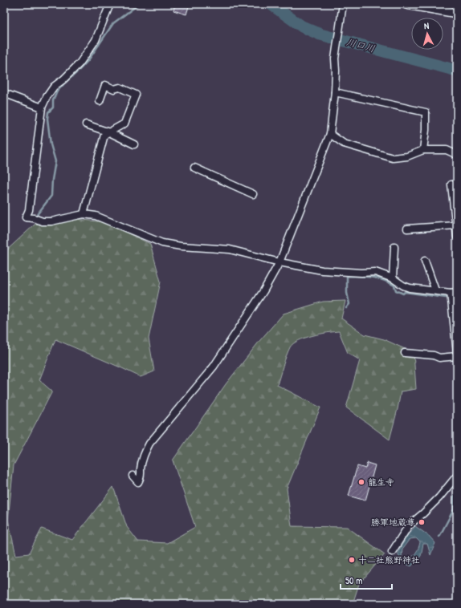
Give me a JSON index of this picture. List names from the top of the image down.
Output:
{
  "water": ["川口川"],
  "places": ["龍生寺", "勝軍地蔵尊", "十二社熊野神社"],
  "scale_bar": "50 m",
  "north": "top"
}
